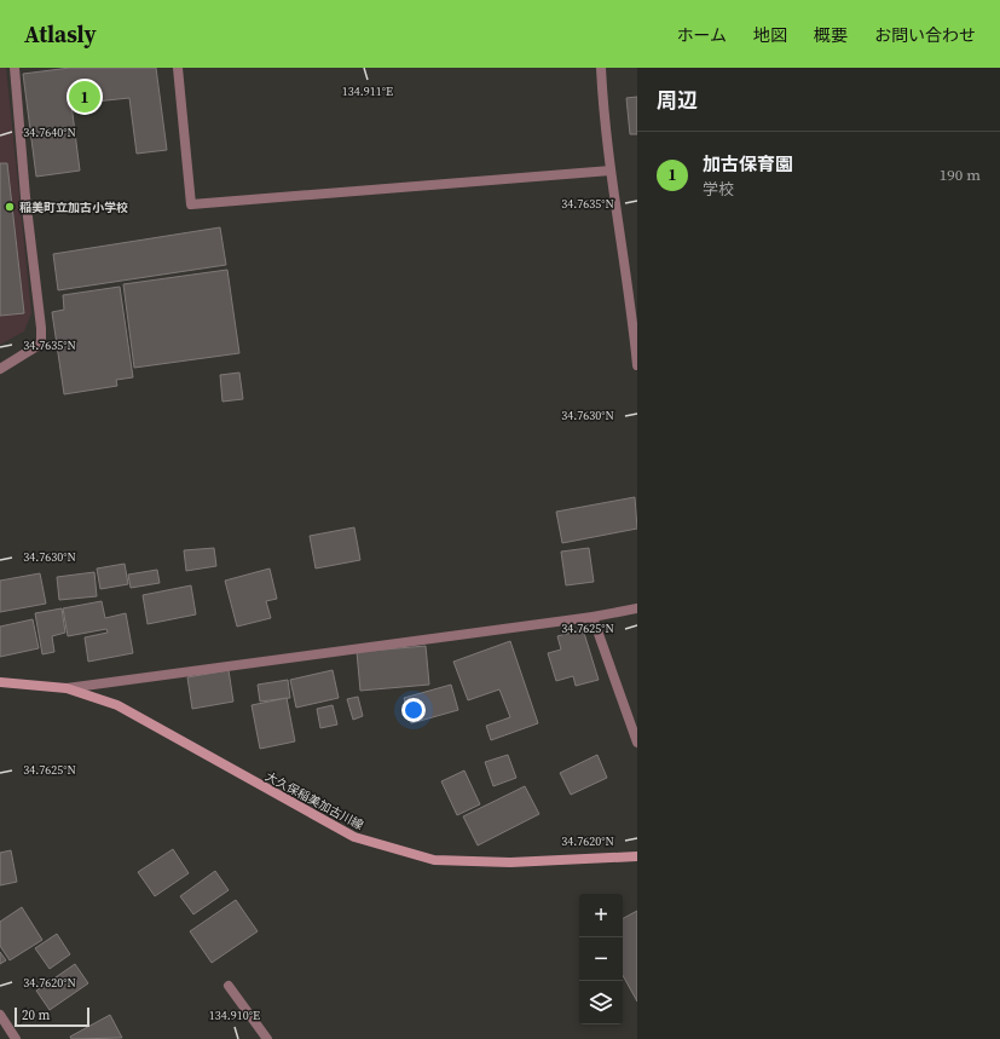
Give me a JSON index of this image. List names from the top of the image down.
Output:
{
  "streets": {
    "main road": ["大久保稲美加古川線"]
  },
  "places": ["稲美町立加古小学校"],
  "scale_bar": "20 m",
  "page": {
    "header": "Atlasly",
    "nav": [
      "ホーム",
      "地図",
      "概要",
      "お問い合わせ"
    ],
    "heading": "周辺",
    "pins": "1",
    "list": [
      {
        "mark": "1",
        "name": "加古保育園",
        "note": "学校",
        "value": "190 m"
      }
    ],
    "map_buttons": ["+", "−"],
    "scale": "20 m"
  },
  "coordinates": [
    "134.911°E",
    "34.7640°N",
    "34.7635°N",
    "34.7630°N",
    "34.7625°N",
    "34.7620°N",
    "134.910°E"
  ]
}
